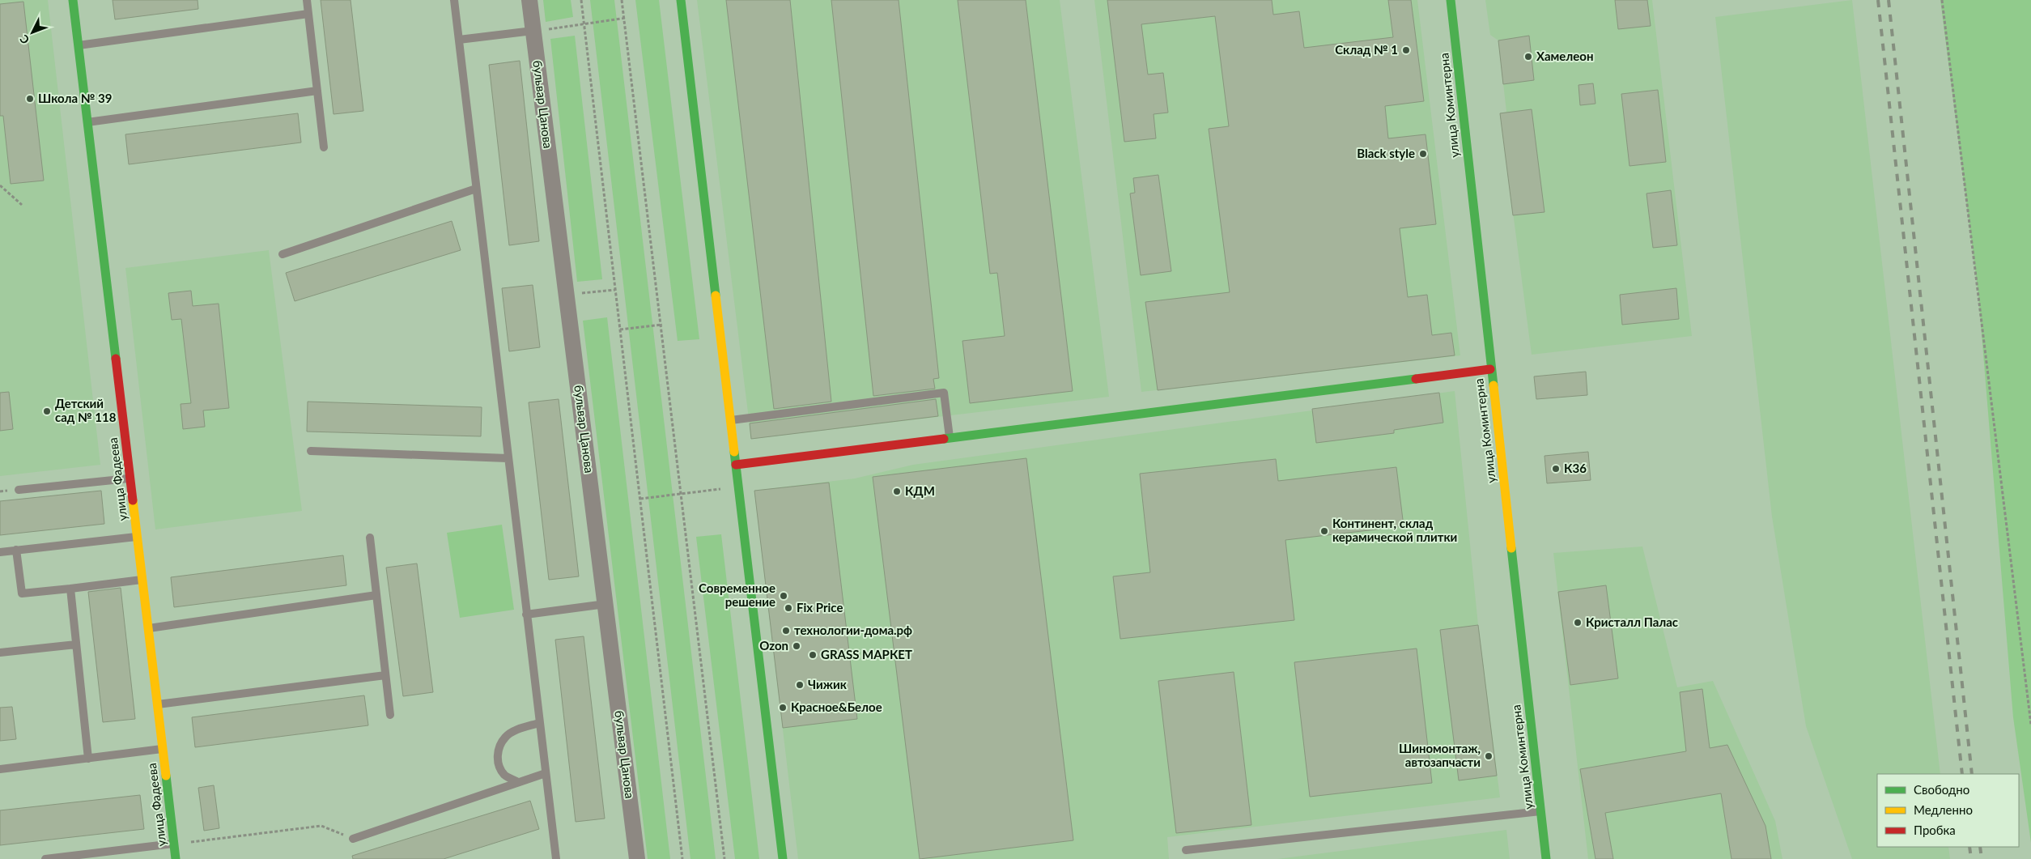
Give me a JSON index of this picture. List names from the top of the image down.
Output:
{
  "streets": {
    "street": ["бульвар Цанова", "улица Коминтерна", "улица Фадеева"]
  },
  "places": [
    "Склад № 1",
    "Хамелеон",
    "Школа № 39",
    "Black style",
    "Детский сад № 118",
    "К36",
    "КДМ",
    "Континент, склад керамической плитки",
    "Современное решение",
    "Fix Price",
    "Кристалл Палас",
    "технологии-дома.рф",
    "Ozon",
    "GRASS МАРКЕТ",
    "Чижик",
    "Красное&Белое",
    "Шиномонтаж, автозапчасти"
  ],
  "legend": ["Свободно", "Медленно", "Пробка"],
  "north": "bottom left"
}
